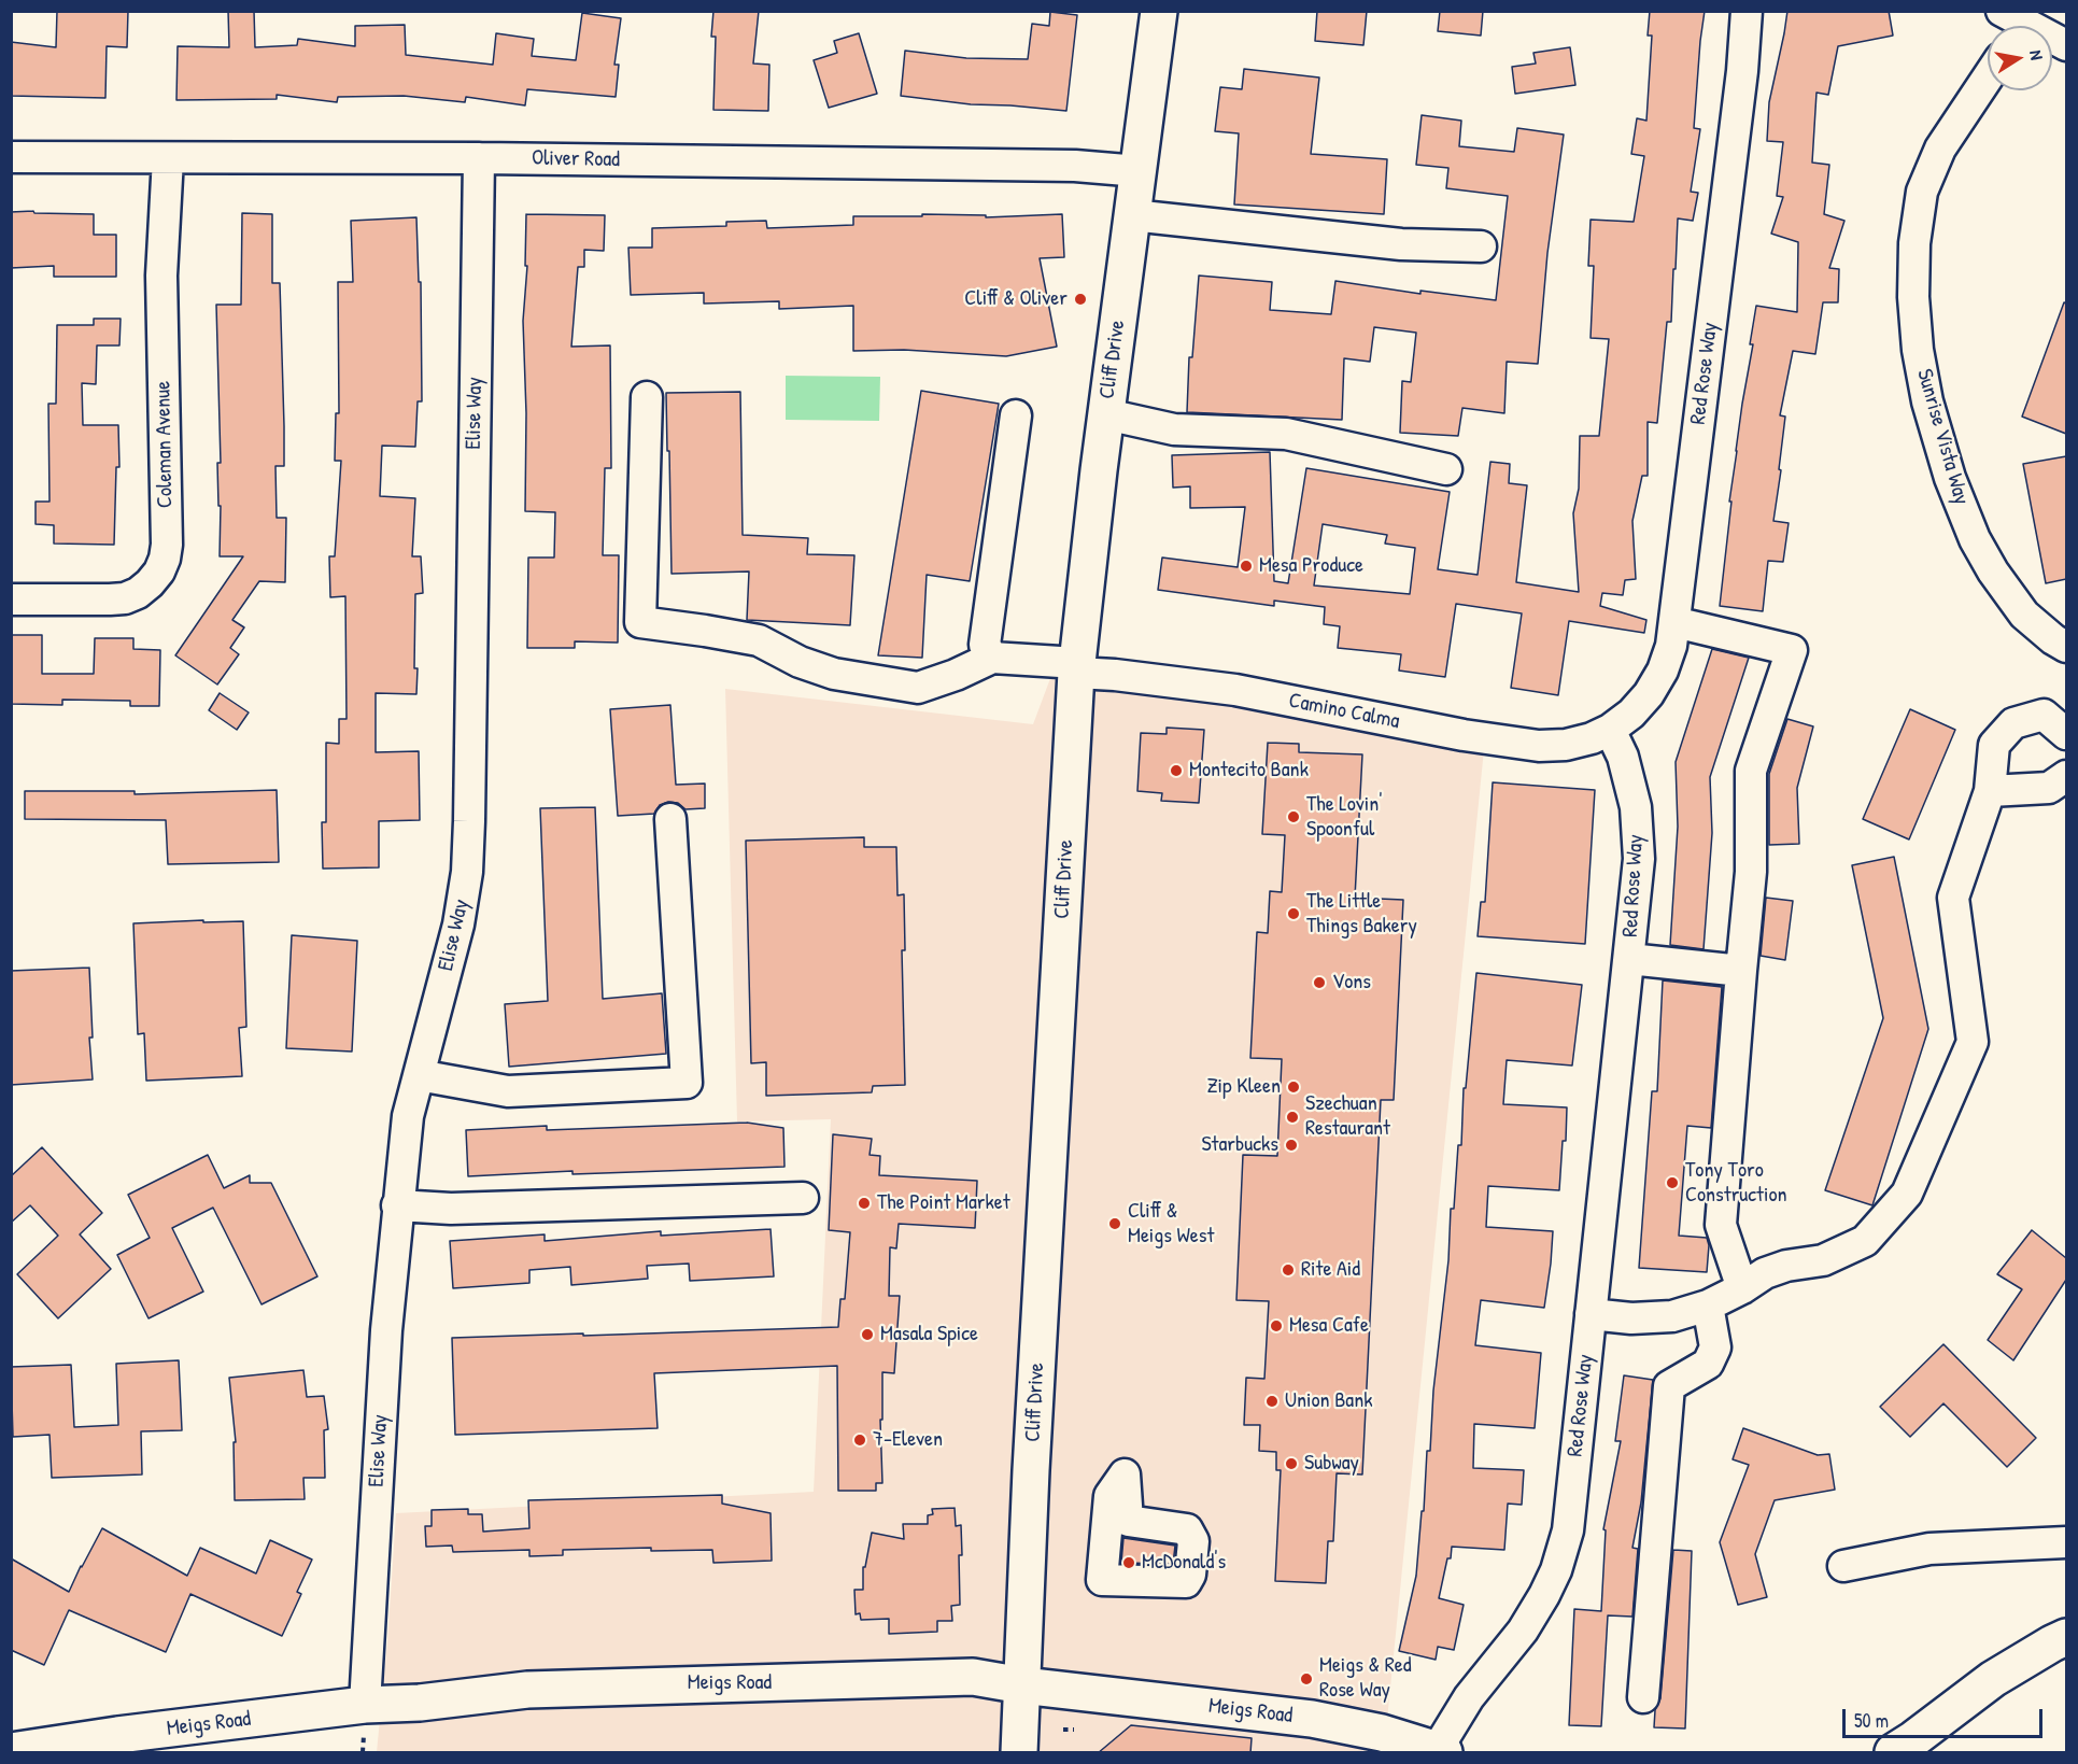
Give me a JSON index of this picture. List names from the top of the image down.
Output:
{
  "streets": {
    "main road": ["Cliff Drive", "Meigs Road"],
    "street": [
      "Oliver Road",
      "Red Rose Way",
      "Elise Way",
      "Sunrise Vista Way",
      "Coleman Avenue",
      "Camino Calma"
    ]
  },
  "crossings": [
    ["Oliver Road", "Cliff Drive"],
    ["Oliver Road", "Elise Way"],
    ["Oliver Road", "Coleman Avenue"],
    ["Cliff Drive", "Camino Calma"],
    ["Cliff Drive", "Meigs Road"],
    ["Red Rose Way", "Camino Calma"],
    ["Red Rose Way", "Meigs Road"],
    ["Elise Way", "Meigs Road"]
  ],
  "places": [
    "Cliff & Oliver",
    "Mesa Produce",
    "Montecito Bank",
    "The Lovin' Spoonful",
    "The Little Things Bakery",
    "Vons",
    "Zip Kleen",
    "Szechuan Restaurant",
    "Starbucks",
    "Tony Toro Construction",
    "The Point Market",
    "Cliff & Meigs West",
    "Rite Aid",
    "Mesa Cafe",
    "Masala Spice",
    "Union Bank",
    "7-Eleven",
    "Subway",
    "McDonald's",
    "Meigs & Red Rose Way"
  ],
  "scale_bar": "50 m",
  "north": "right"
}
